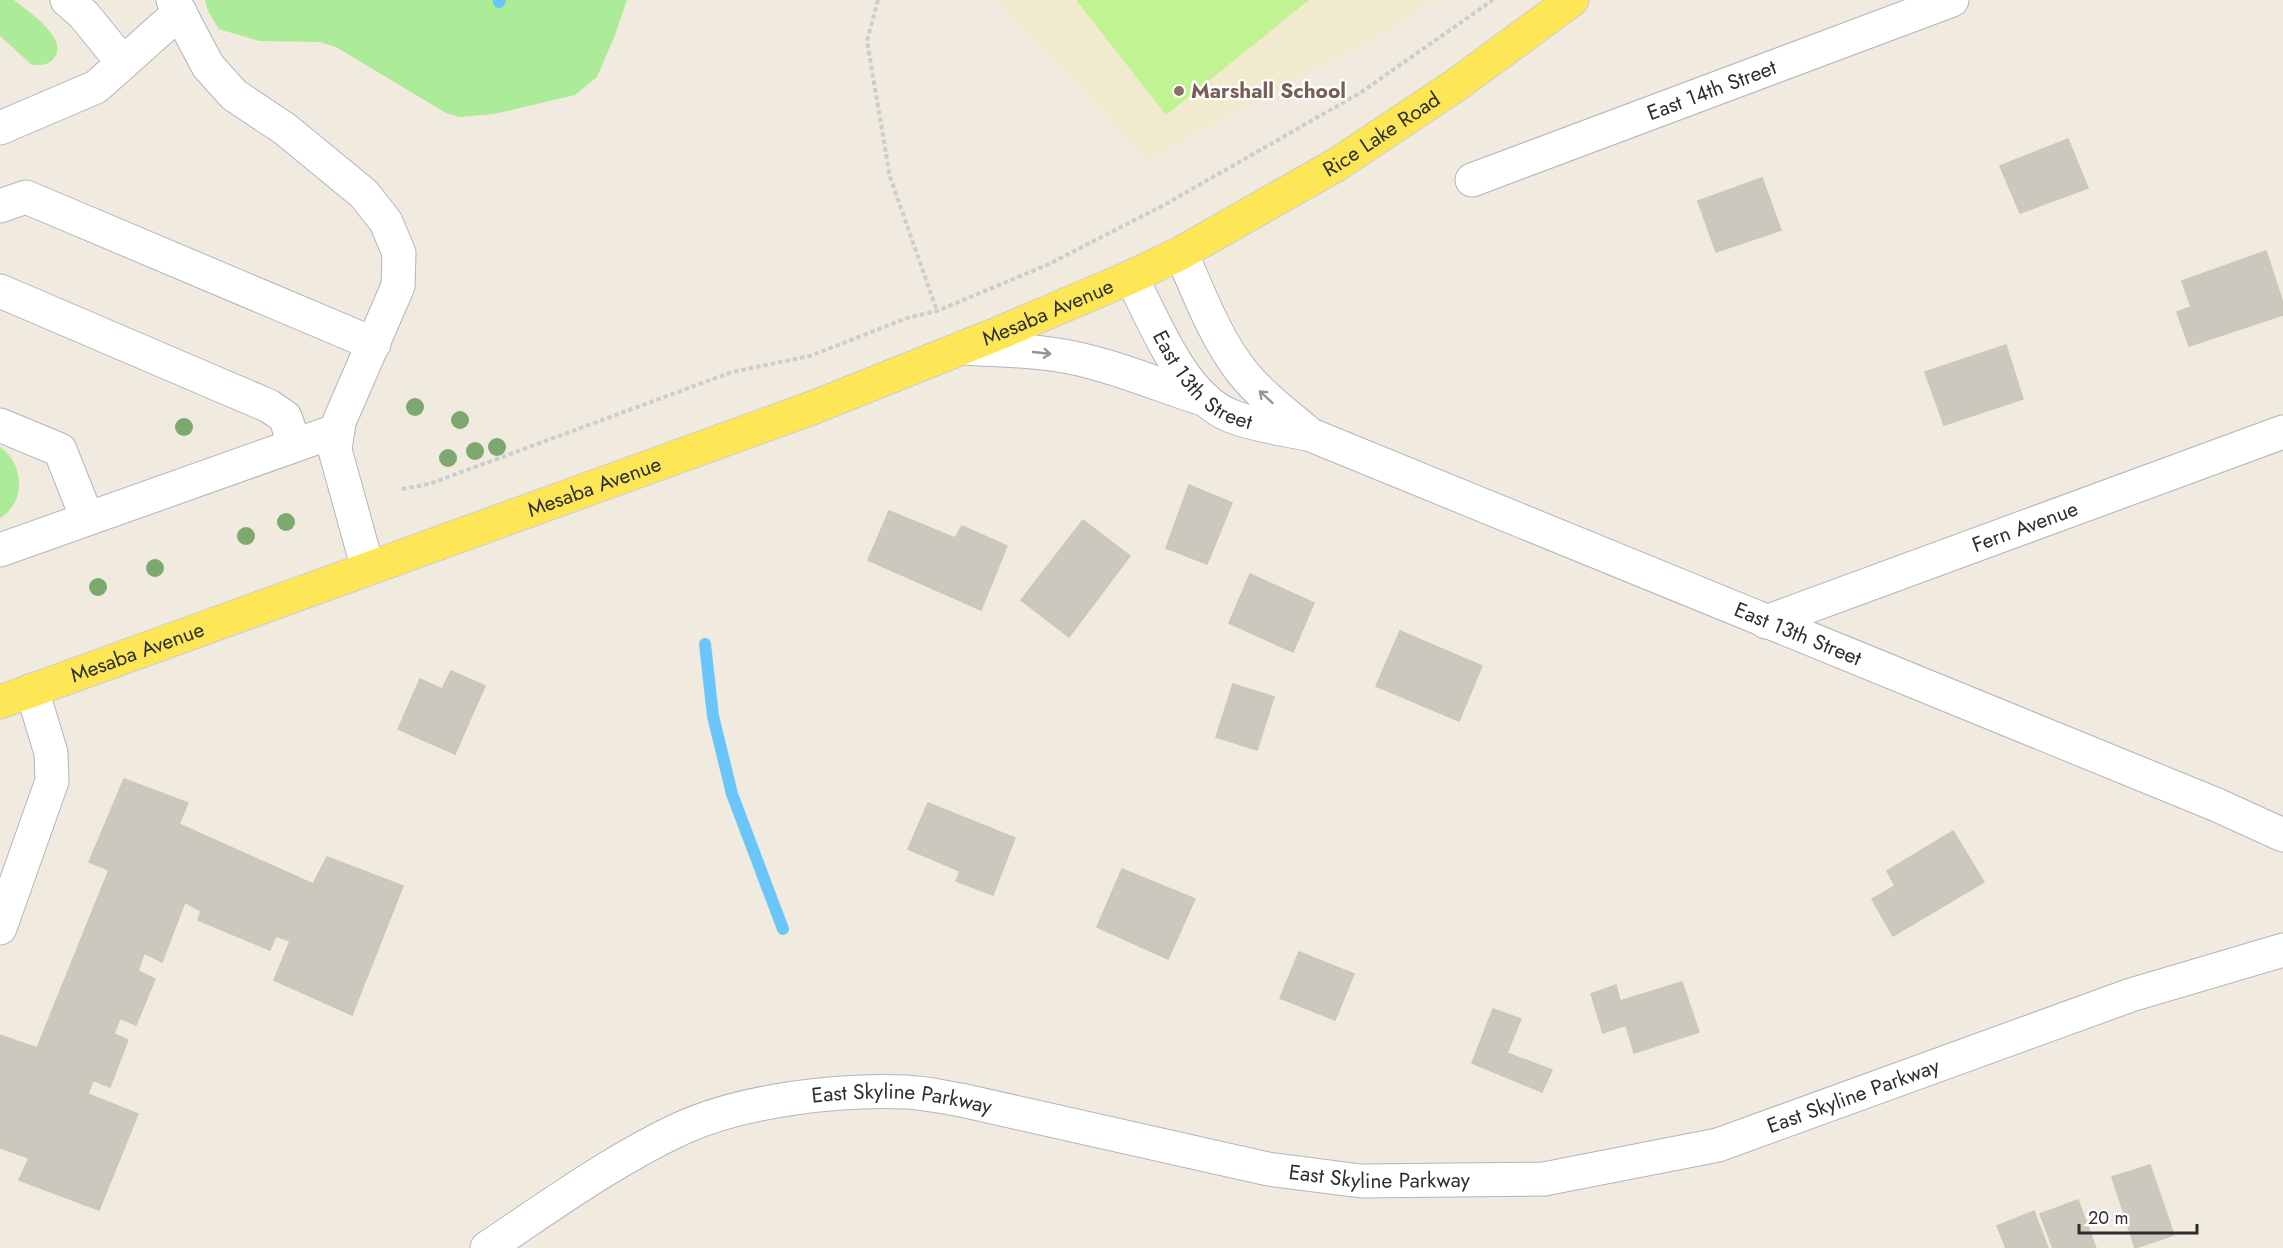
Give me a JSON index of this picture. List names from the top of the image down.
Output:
{
  "streets": {
    "main road": ["Rice Lake Road", "Mesaba Avenue"],
    "street": [
      "East 14th Street",
      "East 13th Street",
      "Fern Avenue",
      "East Skyline Parkway"
    ]
  },
  "crossings": [
    ["Rice Lake Road", "Mesaba Avenue"],
    ["Rice Lake Road", "East 13th Street"],
    ["Mesaba Avenue", "East 13th Street"],
    ["East 13th Street", "Fern Avenue"]
  ],
  "places": ["Marshall School"],
  "scale_bar": "20 m"
}
